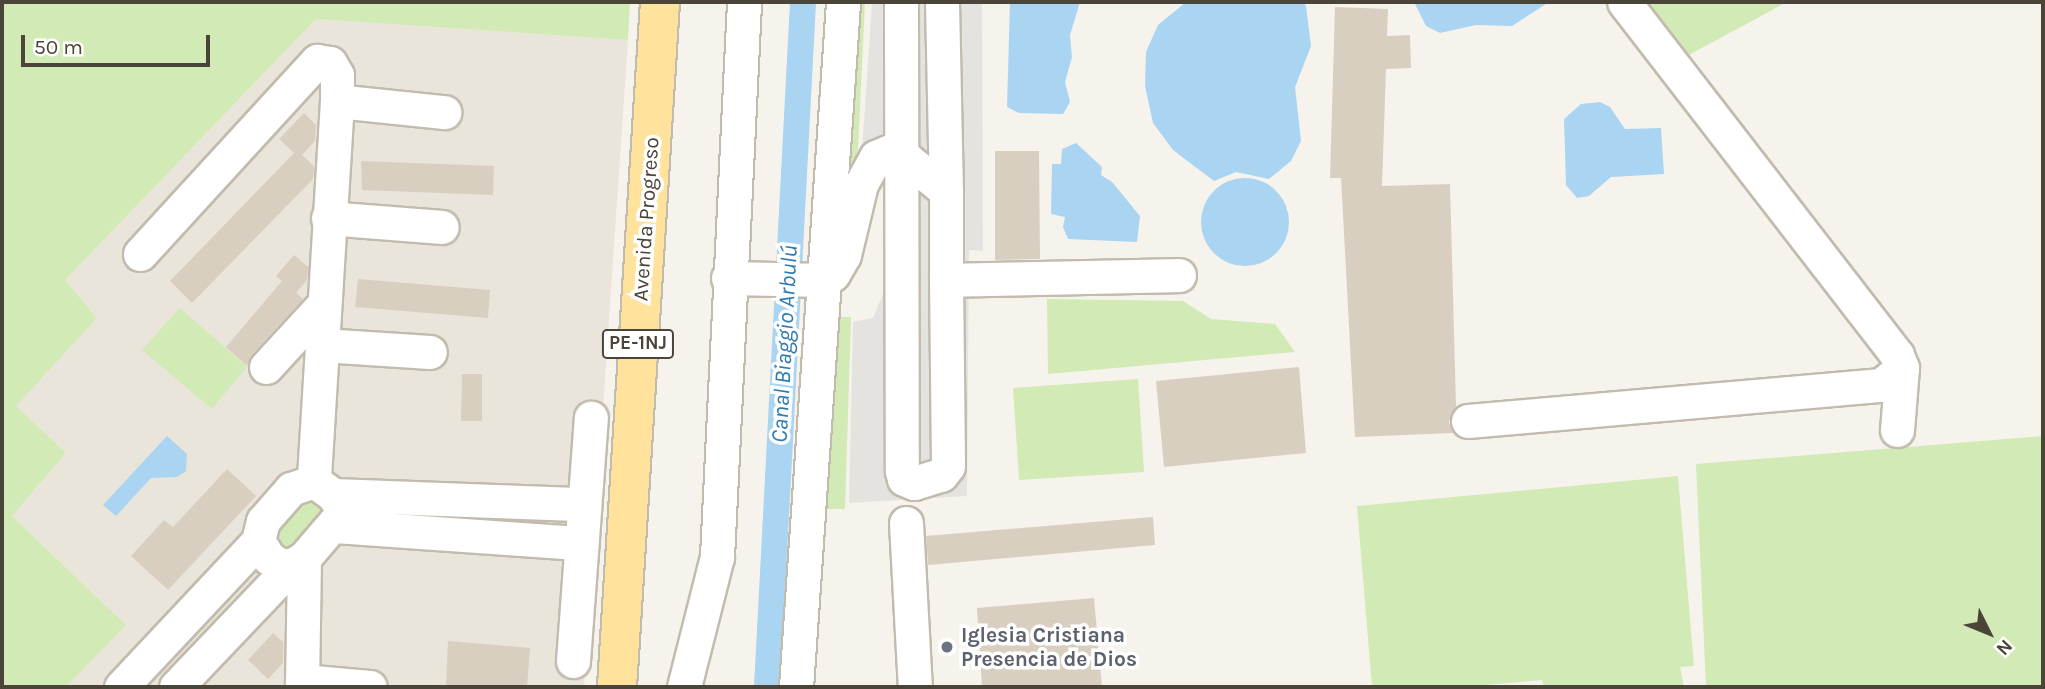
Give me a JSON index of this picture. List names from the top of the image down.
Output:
{
  "streets": {
    "main road": ["Avenida Progreso", "PE-1NJ"]
  },
  "water": ["Canal Biaggio Arbulú"],
  "places": ["Iglesia Cristiana Presencia de Dios"],
  "scale_bar": "50 m",
  "north": "bottom right"
}
